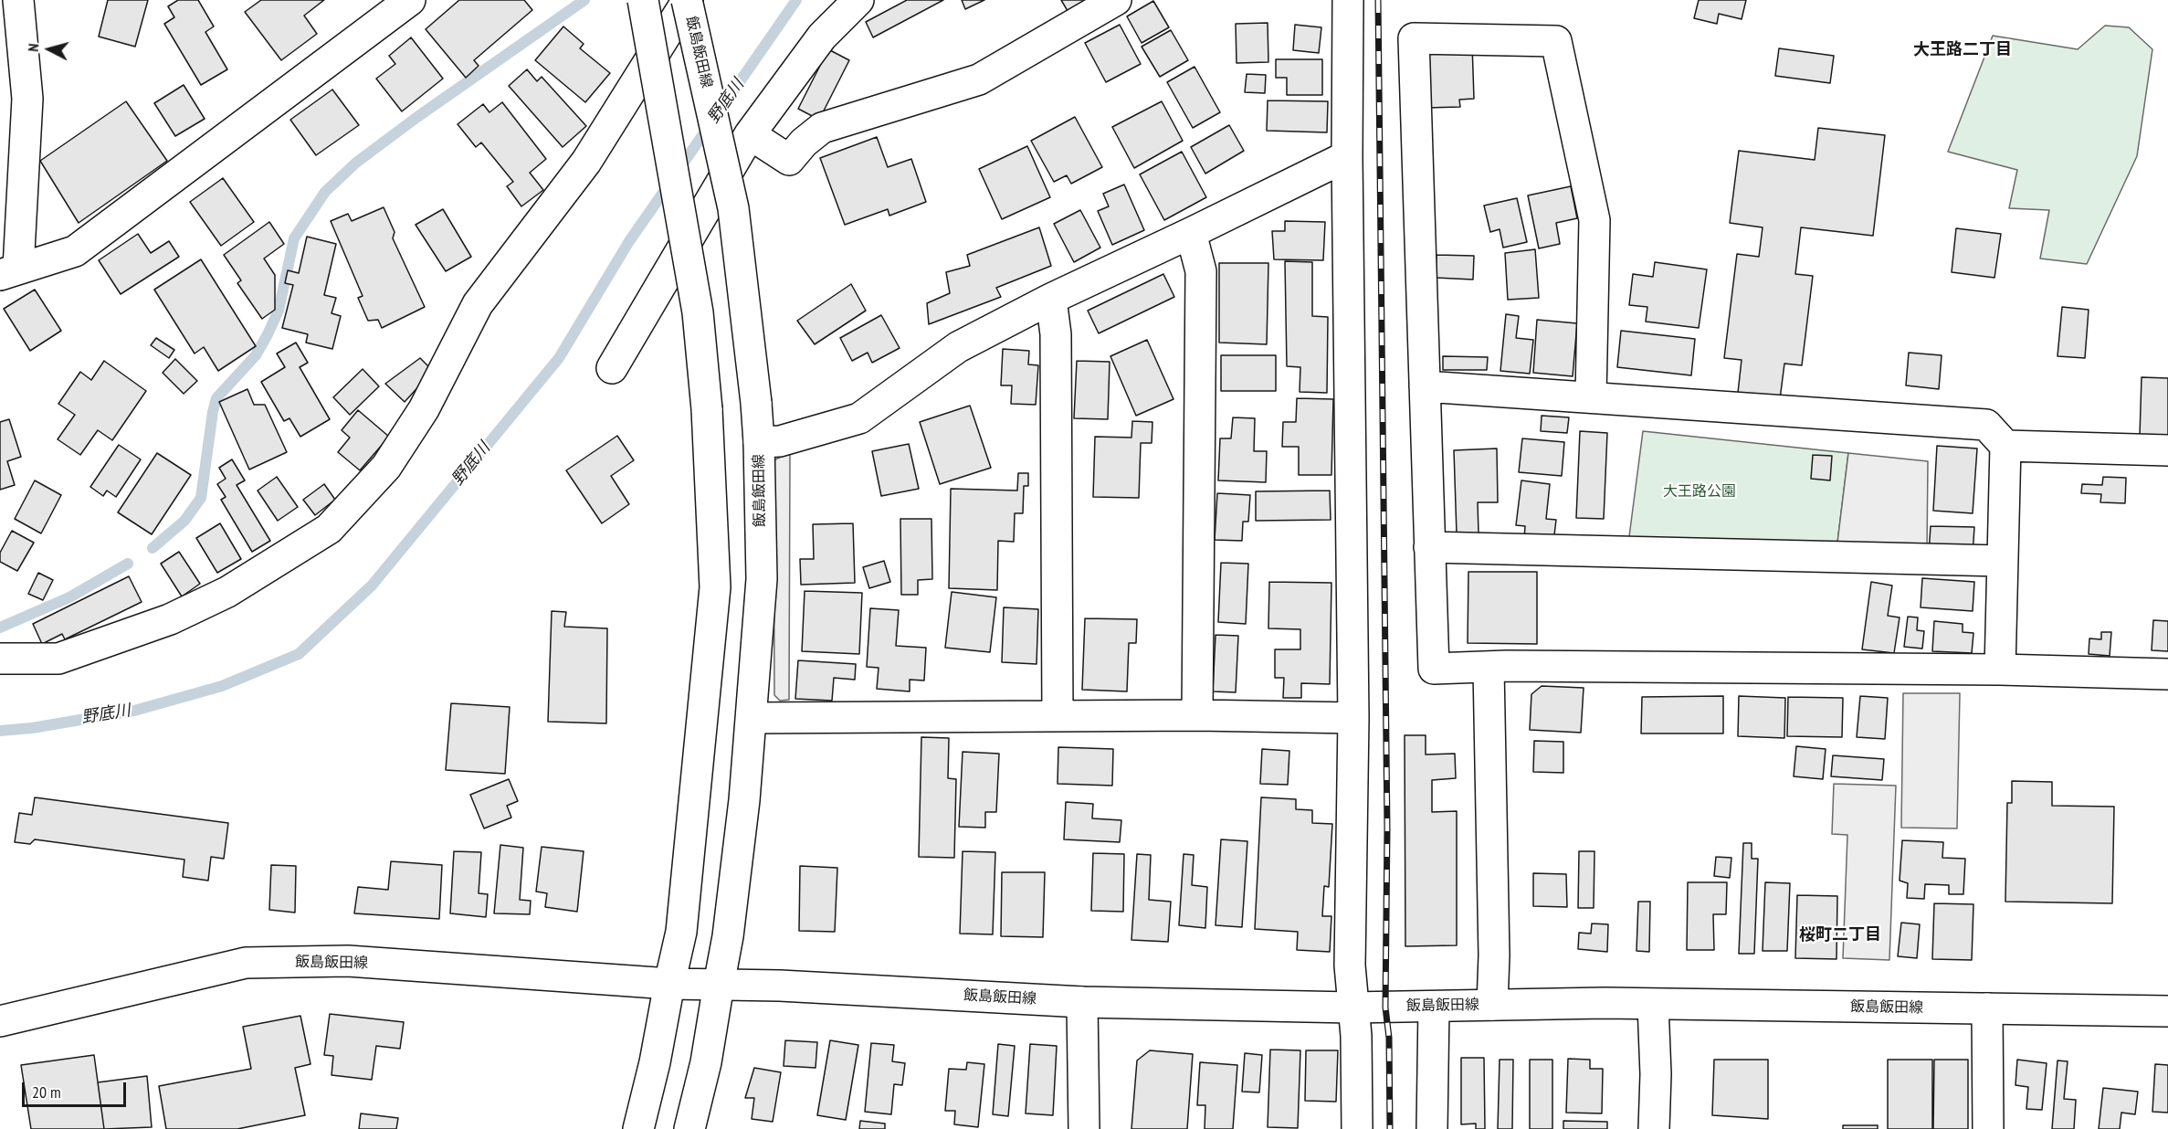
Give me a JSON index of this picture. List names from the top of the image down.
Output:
{
  "streets": {
    "street": ["飯島飯田線"]
  },
  "districts": ["大王路二丁目", "桜町二丁目"],
  "water": ["野底川"],
  "parks": ["大王路公園"],
  "scale_bar": "20 m",
  "north": "left"
}
